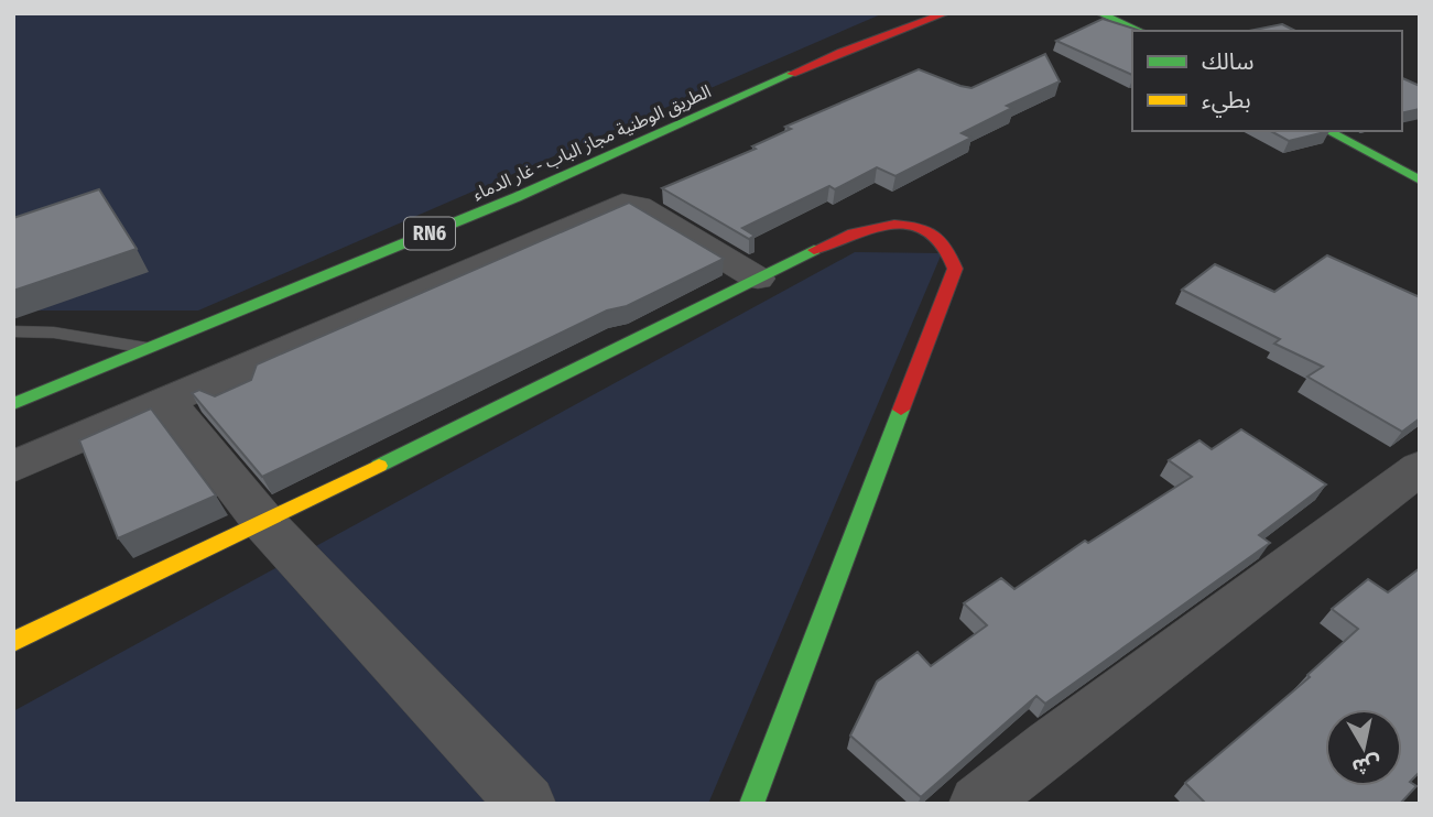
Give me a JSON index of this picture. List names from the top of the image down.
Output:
{
  "streets": {
    "main road": ["الطريق الوطنية مجاز الباب - غار الدماء", "RN6"]
  },
  "legend": ["سالك", "بطيء"],
  "north": "bottom"
}
